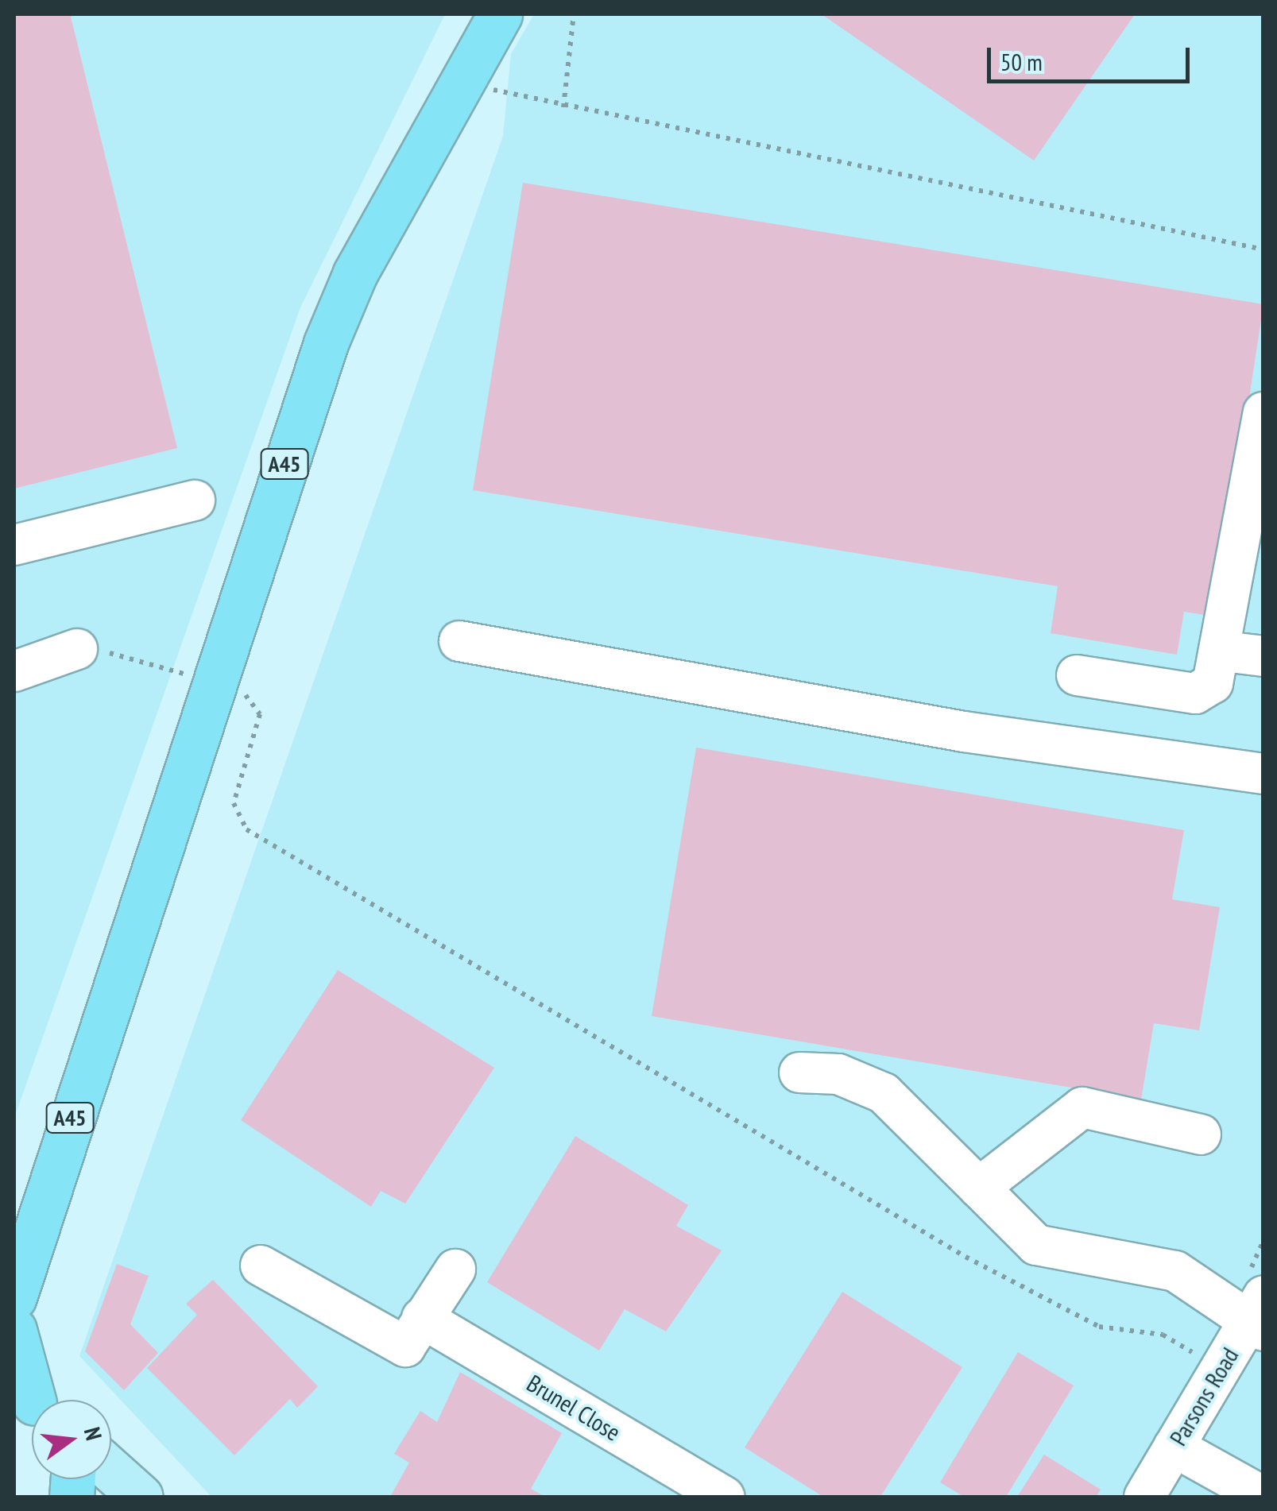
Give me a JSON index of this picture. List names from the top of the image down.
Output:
{
  "streets": {
    "highway": ["A45"],
    "street": ["Parsons Road", "Brunel Close"]
  },
  "scale_bar": "50 m",
  "north": "right"
}
